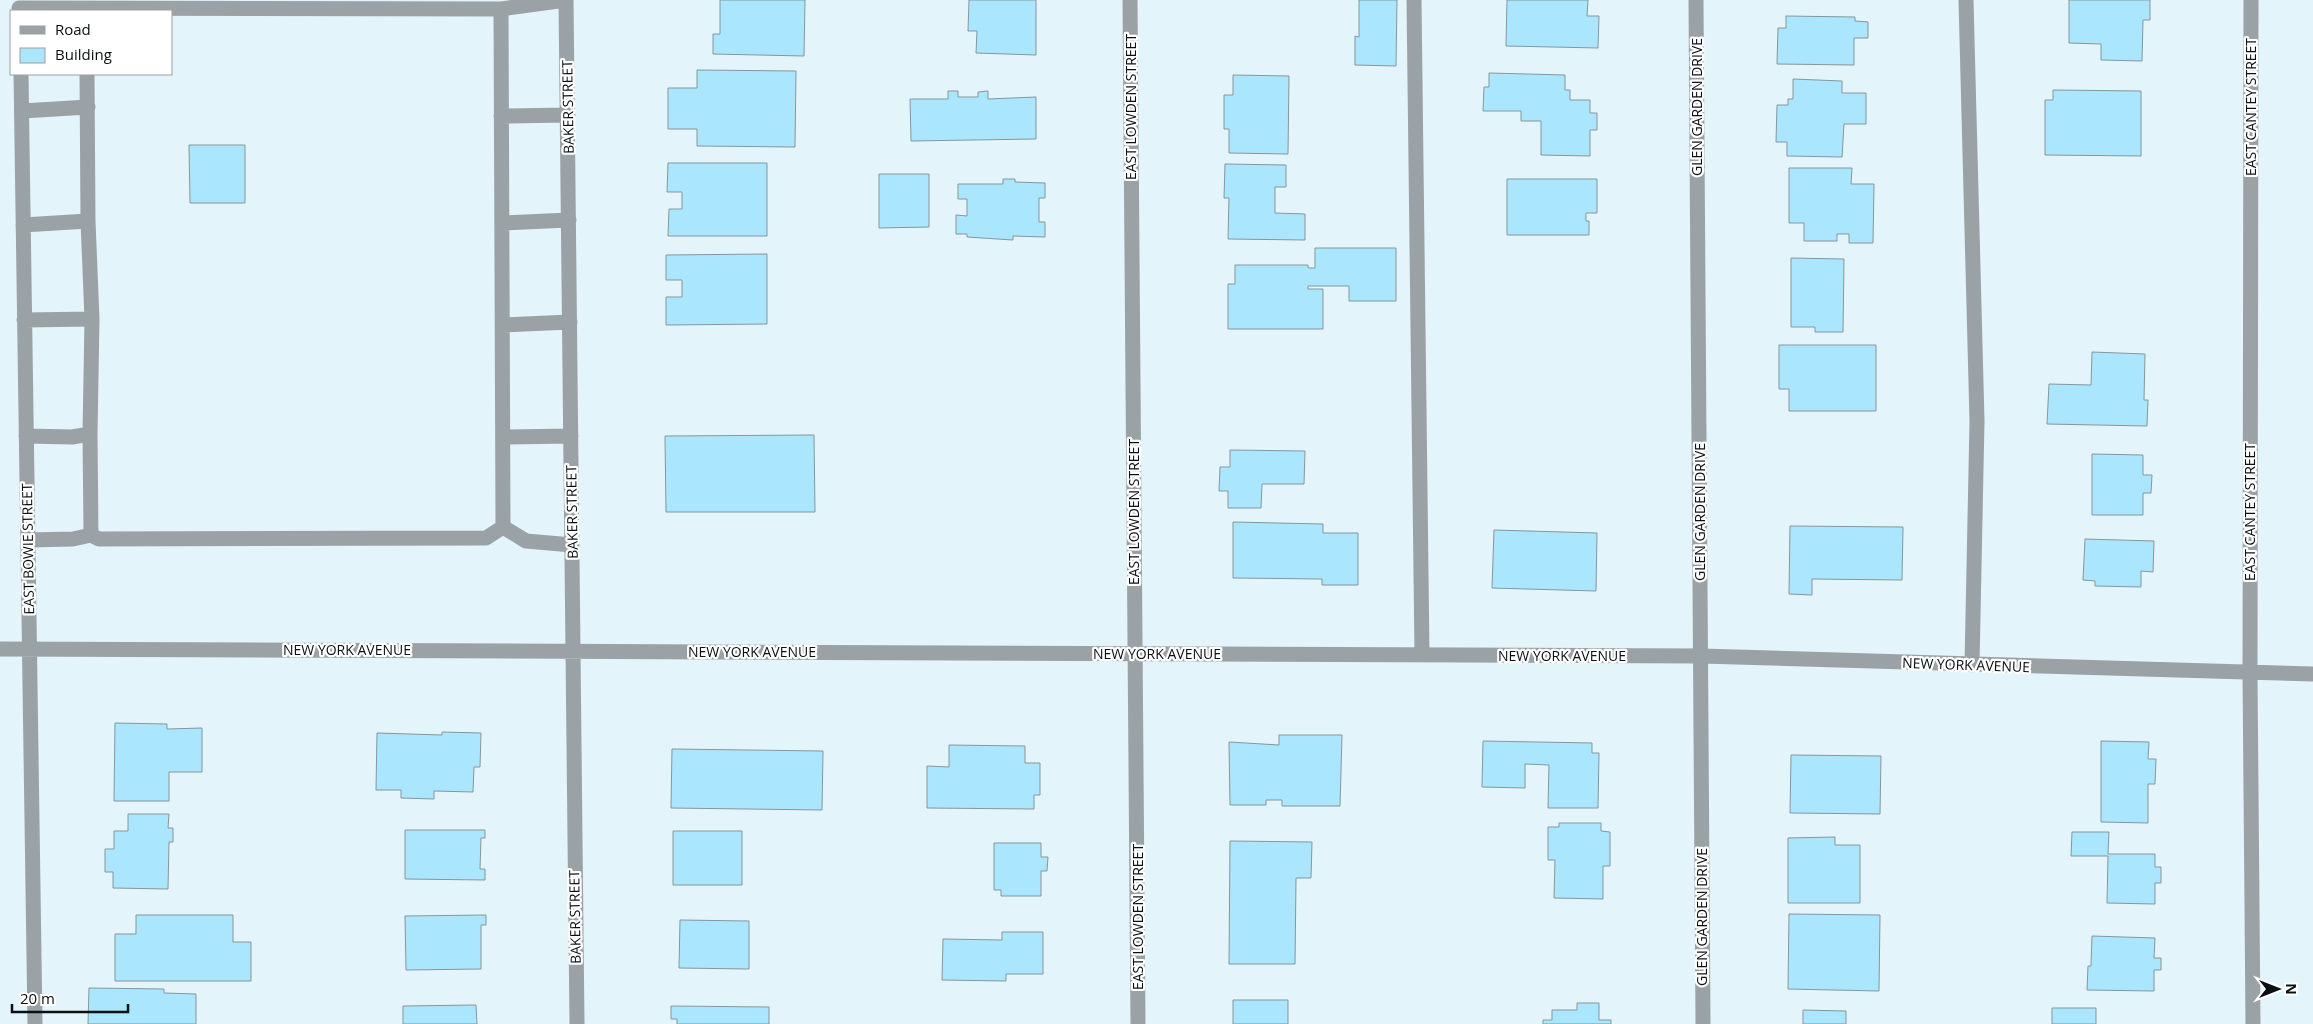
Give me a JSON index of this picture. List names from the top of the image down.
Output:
{
  "streets": {
    "street": [
      "BAKER STREET",
      "EAST LOWDEN STREET",
      "GLEN GARDEN DRIVE",
      "EAST CANTEY STREET",
      "EAST BOWIE STREET",
      "NEW YORK AVENUE"
    ]
  },
  "crossings": [
    ["BAKER STREET", "NEW YORK AVENUE"],
    ["EAST LOWDEN STREET", "NEW YORK AVENUE"],
    ["GLEN GARDEN DRIVE", "NEW YORK AVENUE"],
    ["EAST CANTEY STREET", "NEW YORK AVENUE"],
    ["EAST BOWIE STREET", "NEW YORK AVENUE"]
  ],
  "legend": ["Road", "Building"],
  "scale_bar": "20 m",
  "north": "right"
}
